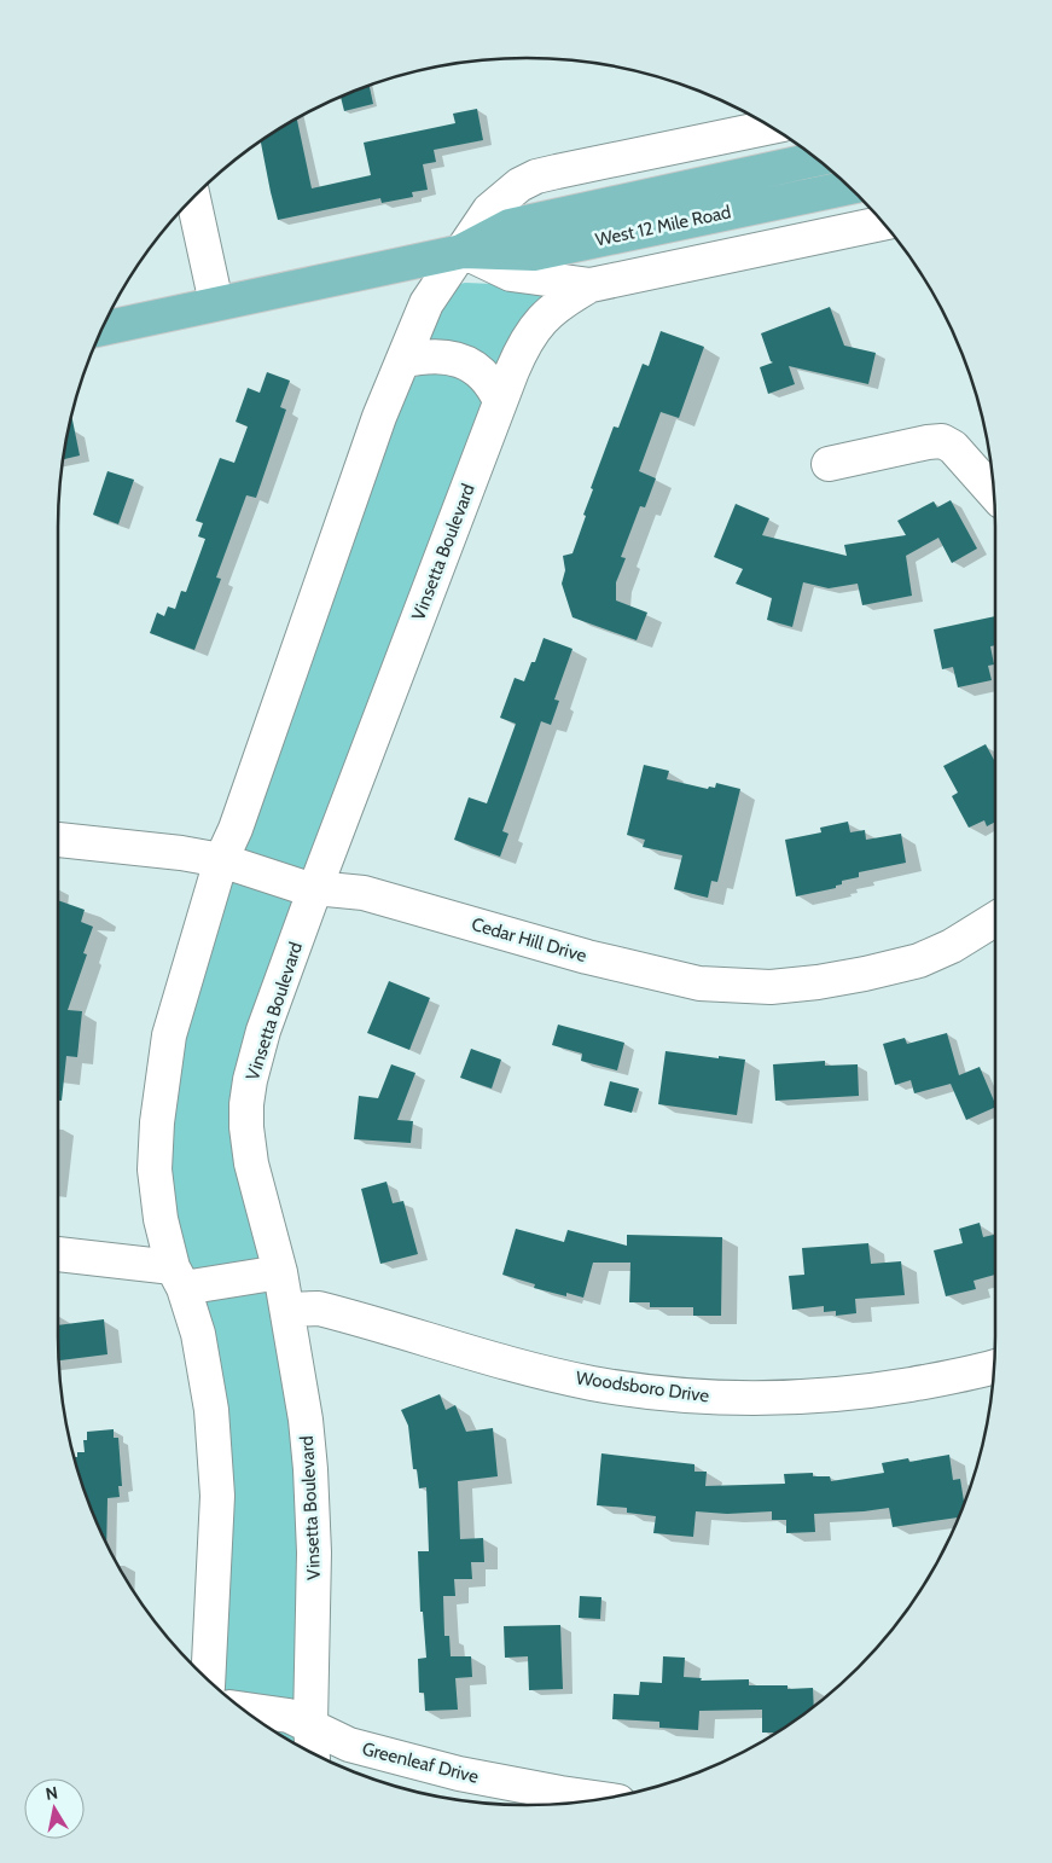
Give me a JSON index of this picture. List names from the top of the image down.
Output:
{
  "streets": {
    "main road": ["West 12 Mile Road"],
    "street": [
      "Vinsetta Boulevard",
      "Cedar Hill Drive",
      "Woodsboro Drive",
      "Greenleaf Drive"
    ]
  },
  "crossings": [
    ["West 12 Mile Road", "Vinsetta Boulevard"],
    ["Vinsetta Boulevard", "Cedar Hill Drive"],
    ["Vinsetta Boulevard", "Woodsboro Drive"],
    ["Vinsetta Boulevard", "Greenleaf Drive"]
  ],
  "north": "top"
}
